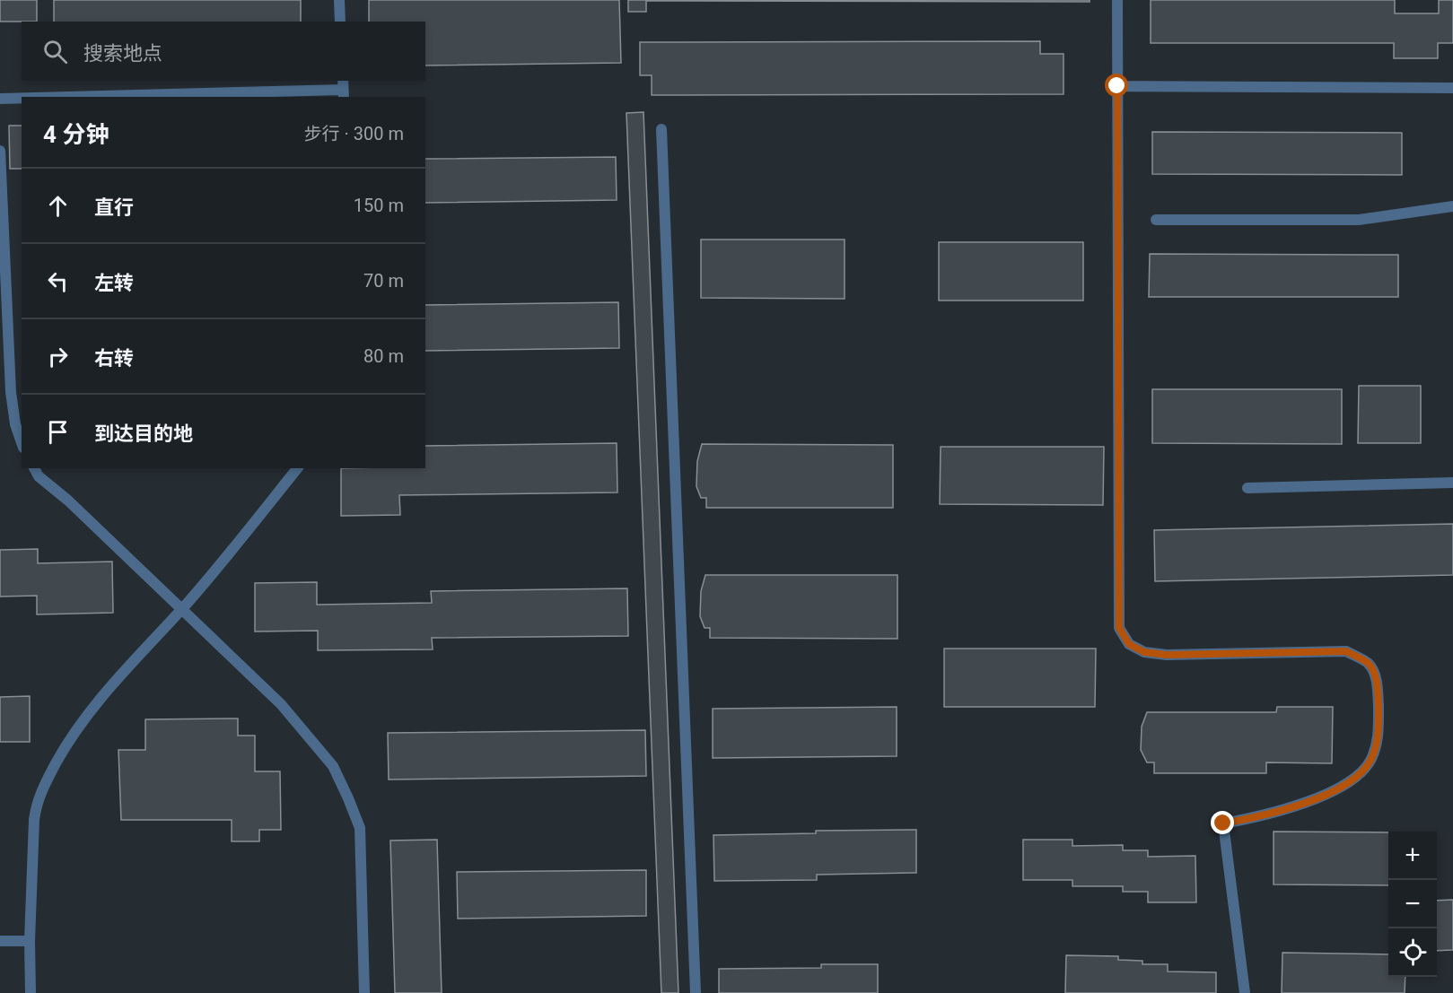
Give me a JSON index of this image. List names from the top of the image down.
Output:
{
  "page": {
    "search": "搜索地点",
    "heading": ["4 分钟", "步行 · 300 m"],
    "list": [
      ["直行", "150 m"],
      ["左转", "70 m"],
      ["右转", "80 m"],
      "到达目的地"
    ],
    "map_buttons": ["+", "−"]
  }
}
